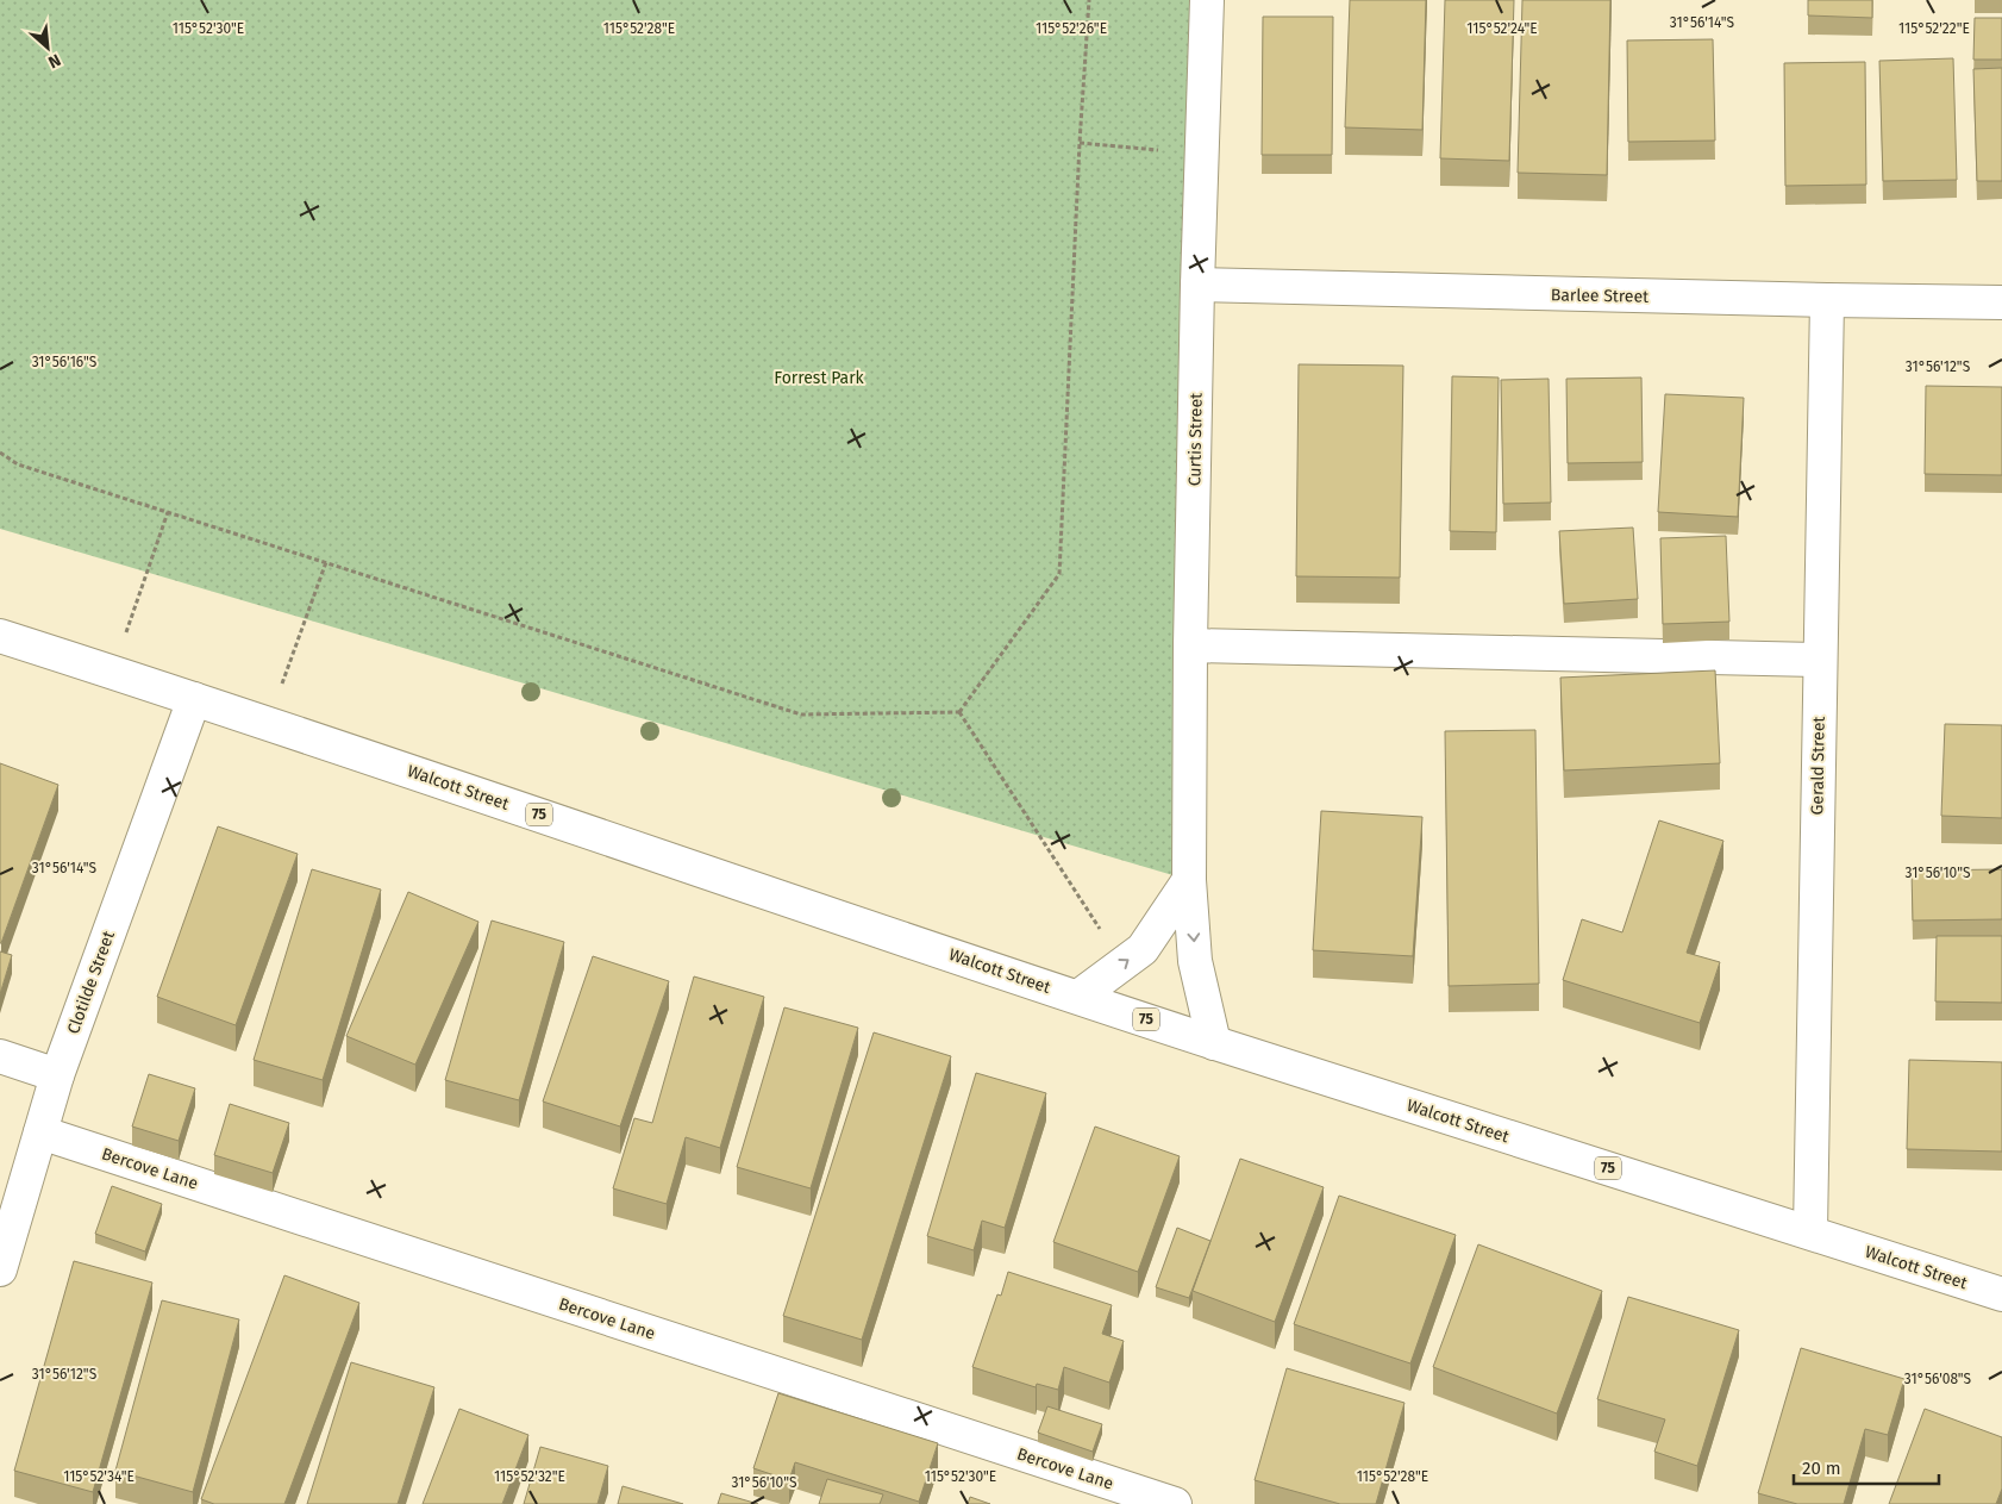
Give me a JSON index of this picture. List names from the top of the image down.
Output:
{
  "streets": {
    "street": [
      "Barlee Street",
      "Curtis Street",
      "Gerald Street",
      "Walcott Street",
      "75",
      "Clotilde Street",
      "Bercove Lane"
    ]
  },
  "crossings": [
    ["Barlee Street", "Curtis Street"],
    ["Barlee Street", "Gerald Street"],
    ["Curtis Street", "Walcott Street"],
    ["Gerald Street", "Walcott Street"],
    ["Walcott Street", "Clotilde Street"],
    ["Clotilde Street", "Bercove Lane"]
  ],
  "parks": ["Forrest Park"],
  "scale_bar": "20 m",
  "north": "bottom right",
  "coordinates": [
    "31°56'14\"S",
    "115°52'22\"E",
    "115°52'30\"E",
    "115°52'28\"E",
    "115°52'26\"E",
    "115°52'24\"E",
    "31°56'16\"S",
    "31°56'12\"S",
    "31°56'10\"S",
    "31°56'08\"S",
    "115°52'34\"E",
    "115°52'32\"E"
  ]
}
